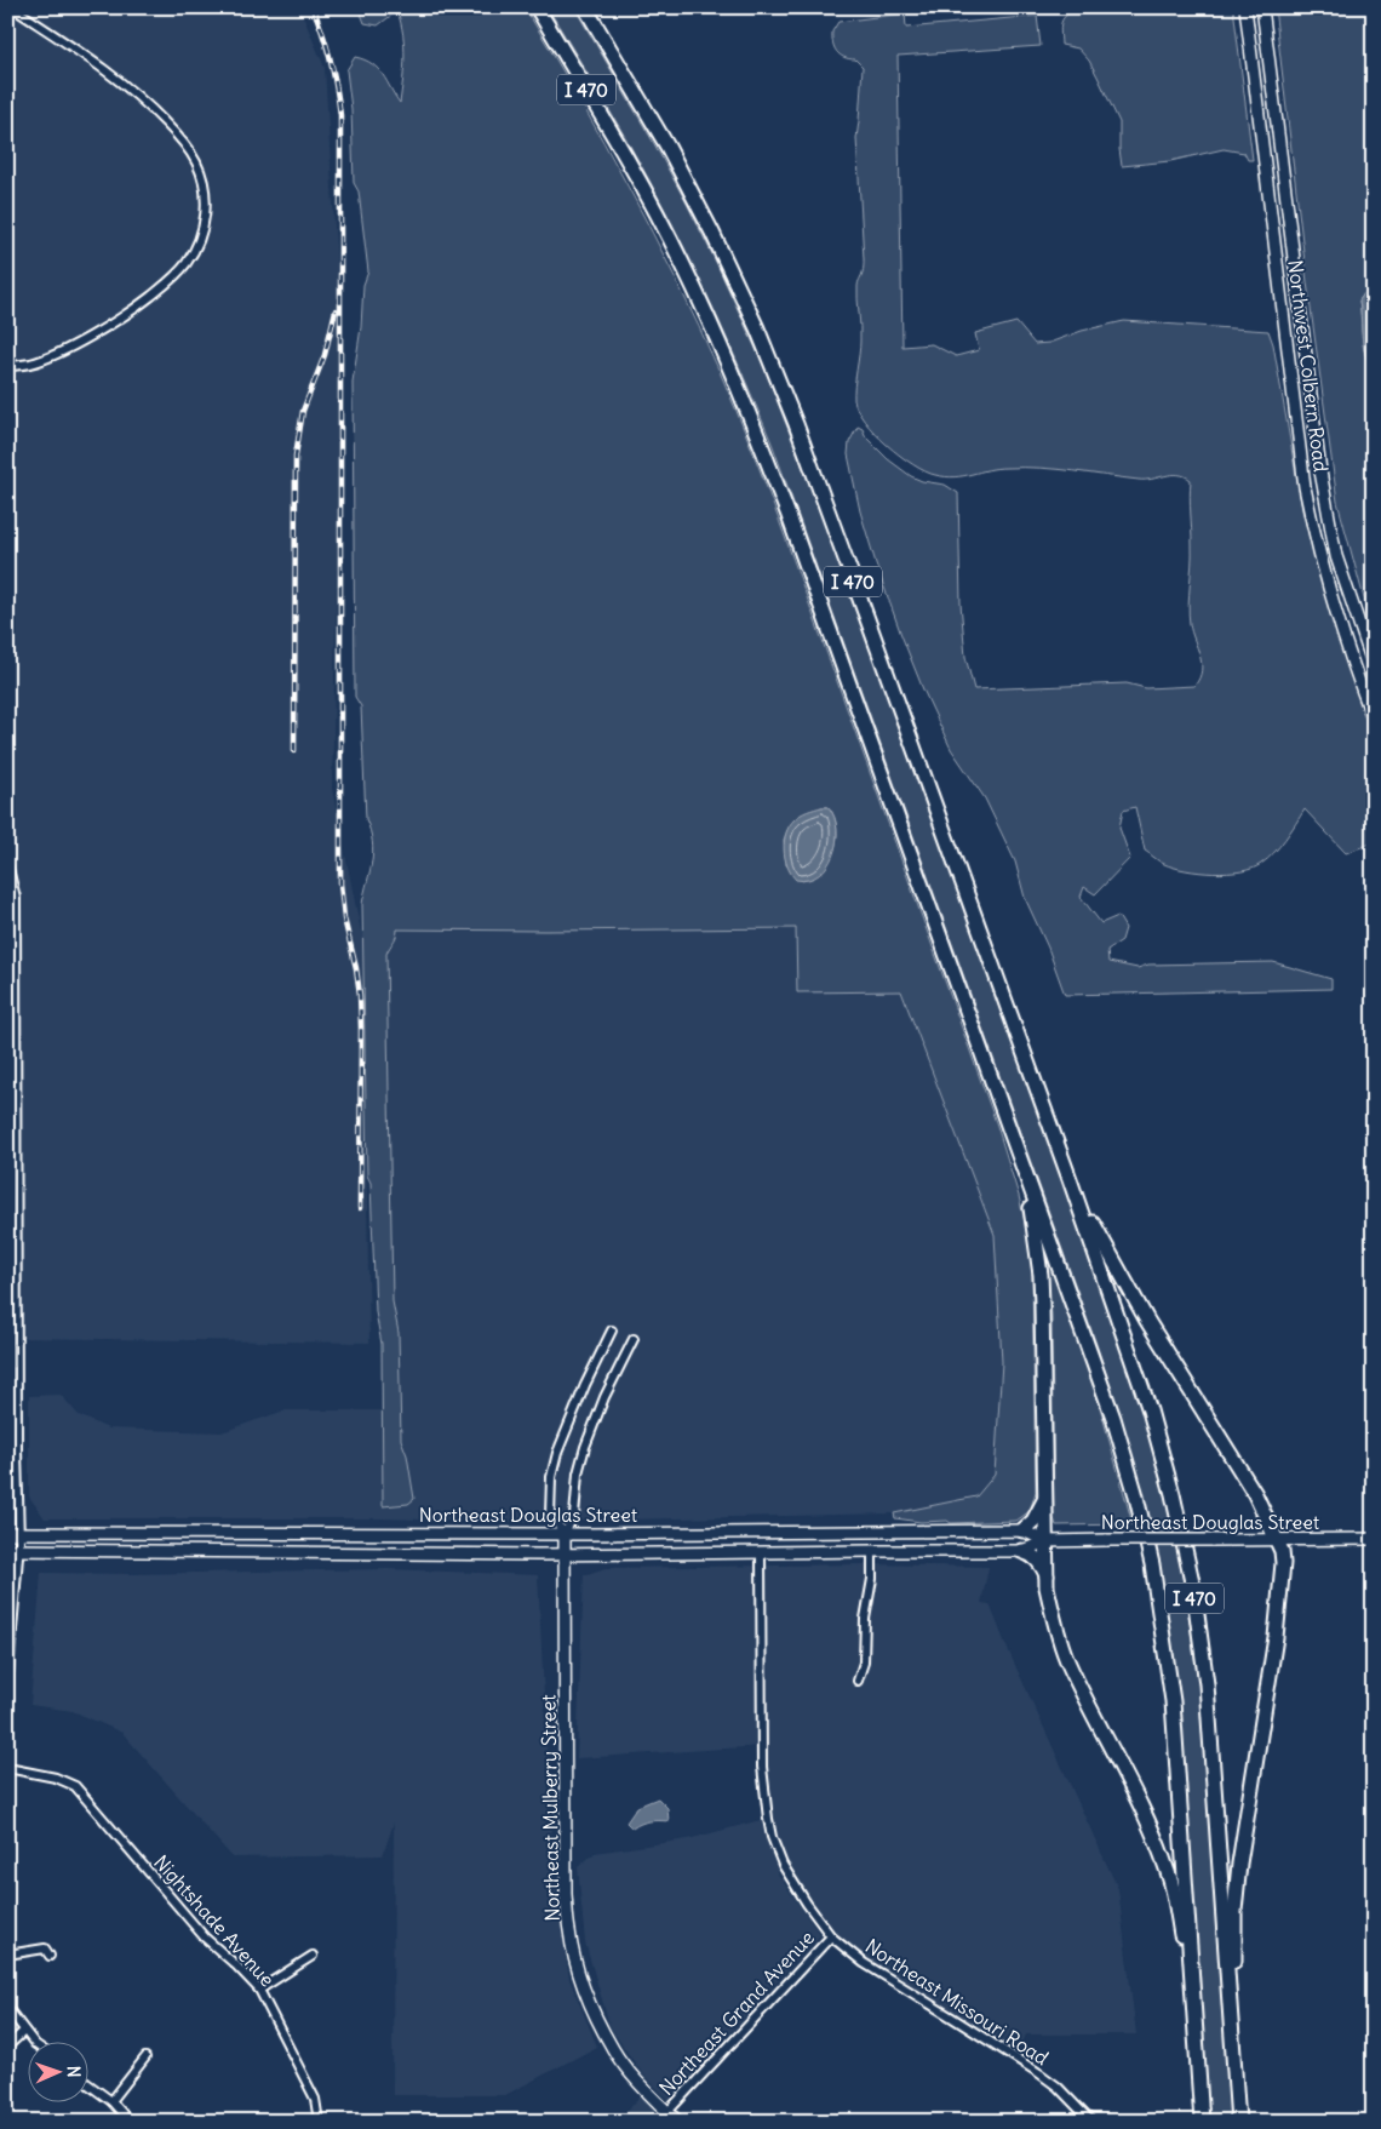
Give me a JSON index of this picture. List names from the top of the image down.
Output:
{
  "streets": {
    "highway": ["I 470"],
    "main road": ["Northwest Colbern Road", "Northeast Douglas Street", "Northeast Mulberry Street"],
    "street": ["Nightshade Avenue", "Northeast Missouri Road", "Northeast Grand Avenue"]
  },
  "crossings": [
    ["Northeast Douglas Street", "Northeast Mulberry Street"],
    ["Northeast Douglas Street", "Northeast Missouri Road"],
    ["Northeast Mulberry Street", "Northeast Grand Avenue"],
    ["Northeast Missouri Road", "Northeast Grand Avenue"]
  ],
  "north": "right"
}
